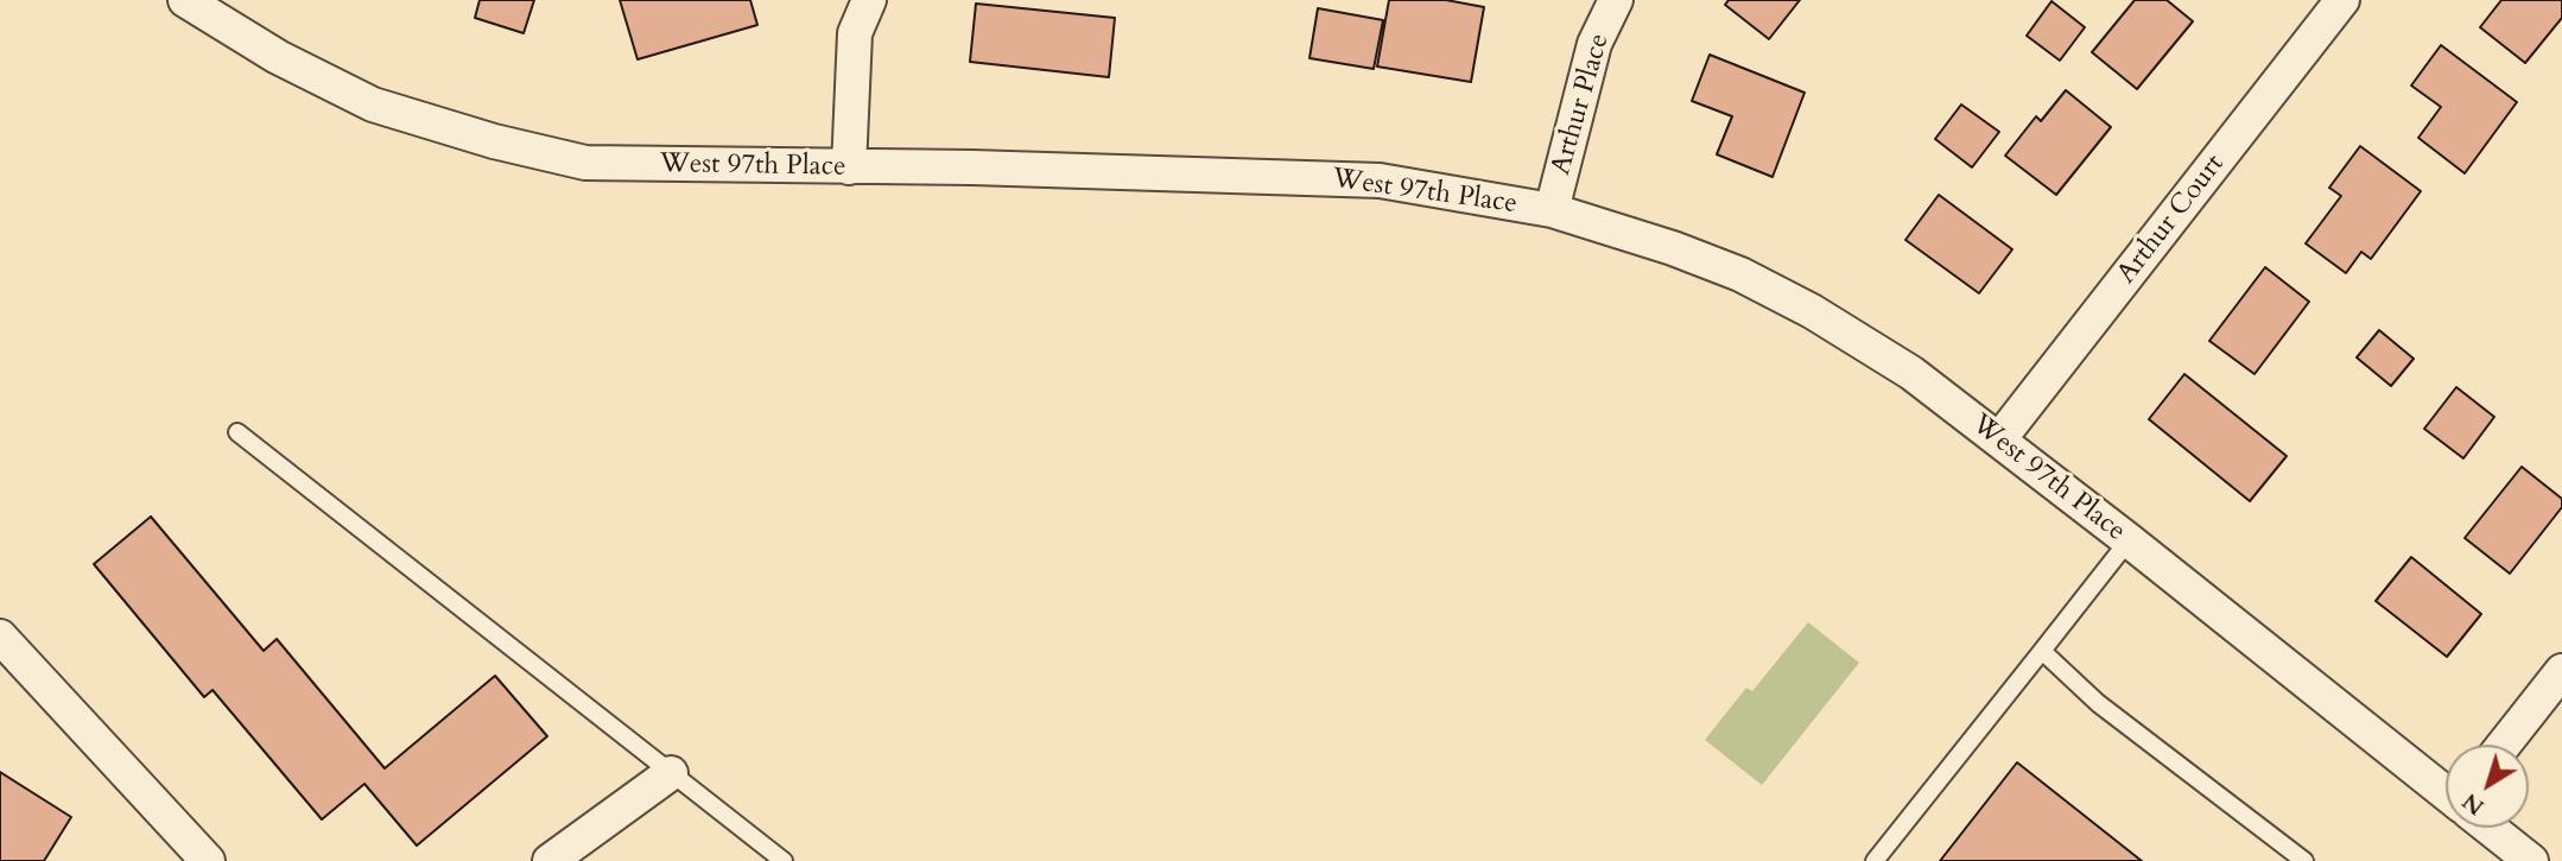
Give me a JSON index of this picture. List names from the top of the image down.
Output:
{
  "streets": {
    "street": ["Arthur Place", "West 97th Place", "Arthur Court"]
  },
  "crossings": [
    ["Arthur Place", "West 97th Place"],
    ["West 97th Place", "Arthur Court"]
  ],
  "north": "bottom left"
}
